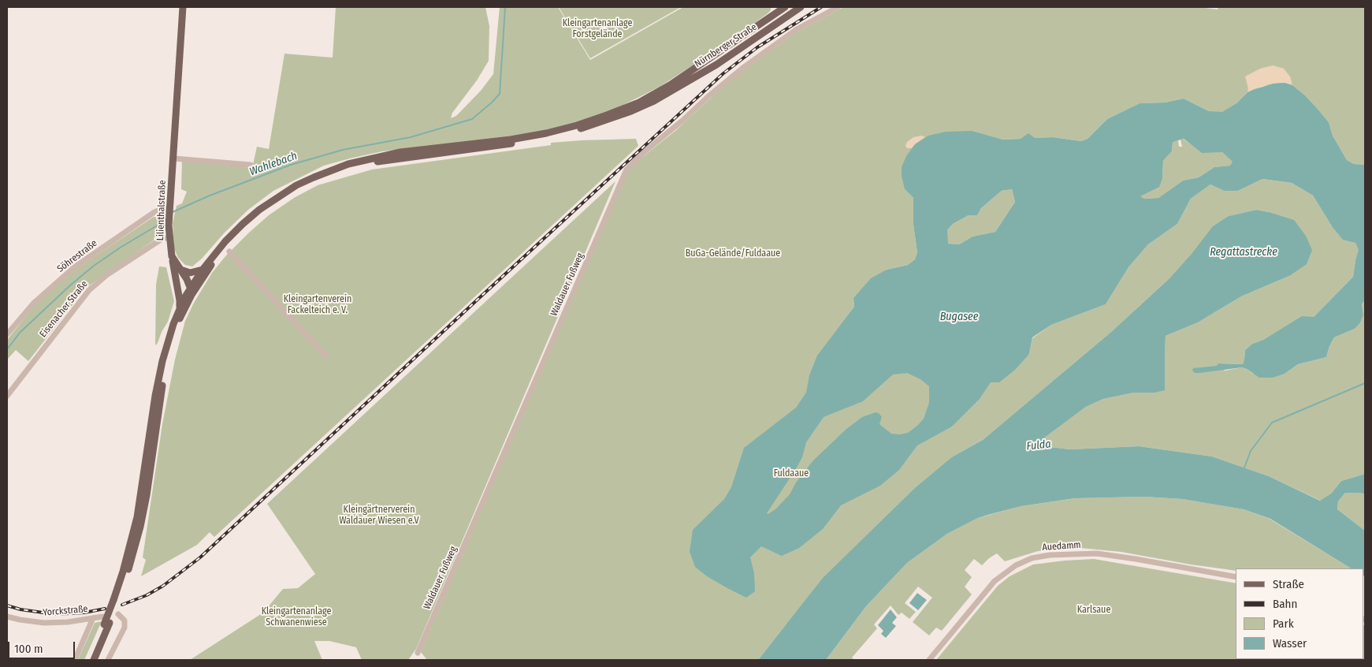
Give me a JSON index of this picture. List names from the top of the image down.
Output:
{
  "streets": {
    "main road": ["Nürnberger Straße", "Lilienthalstraße"],
    "street": [
      "Söhrestraße",
      "Waldauer Fußweg",
      "Eisenacher Straße",
      "Auedamm",
      "Yorckstraße"
    ]
  },
  "crossings": [
    ["Lilienthalstraße", "Söhrestraße"],
    ["Lilienthalstraße", "Eisenacher Straße"]
  ],
  "water": [
    "Wahlebach",
    "Regattastrecke",
    "Bugasee",
    "Fulda"
  ],
  "parks": [
    "Kleingartenanlage Forstgelände",
    "BuGa-Gelände/Fuldaaue",
    "Kleingartenverein Fackelteich e. V.",
    "Fuldaaue",
    "Kleingärtnerverein Waldauer Wiesen e.V",
    "Karlsaue",
    "Kleingartenanlage Schwanenwiese"
  ],
  "legend": [
    "Straße",
    "Bahn",
    "Park",
    "Wasser"
  ],
  "scale_bar": "100 m"
}
